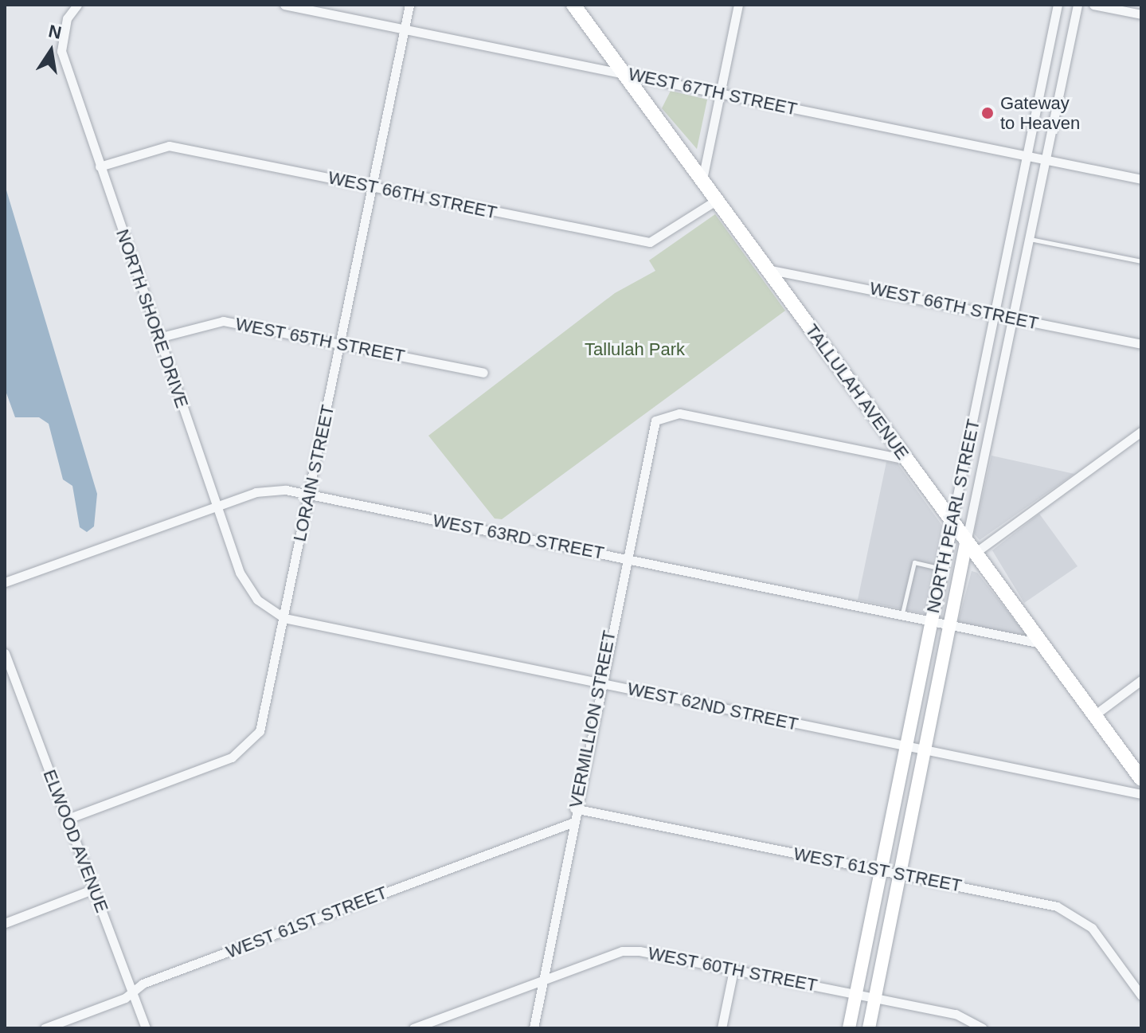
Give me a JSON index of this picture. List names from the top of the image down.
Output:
{
  "streets": {
    "main road": ["TALLULAH AVENUE"],
    "street": [
      "WEST 67TH STREET",
      "WEST 66TH STREET",
      "NORTH SHORE DRIVE",
      "WEST 65TH STREET",
      "LORAIN STREET",
      "NORTH PEARL STREET",
      "WEST 63RD STREET",
      "WEST 62ND STREET",
      "VERMILLION STREET",
      "ELWOOD AVENUE",
      "WEST 61ST STREET",
      "WEST 60TH STREET"
    ]
  },
  "crossings": [
    ["WEST 67TH STREET", "TALLULAH AVENUE"],
    ["WEST 67TH STREET", "LORAIN STREET"],
    ["WEST 67TH STREET", "NORTH PEARL STREET"],
    ["WEST 66TH STREET", "NORTH SHORE DRIVE"],
    ["WEST 66TH STREET", "TALLULAH AVENUE"],
    ["WEST 66TH STREET", "LORAIN STREET"],
    ["WEST 66TH STREET", "NORTH PEARL STREET"],
    ["NORTH SHORE DRIVE", "WEST 65TH STREET"],
    ["NORTH SHORE DRIVE", "LORAIN STREET"],
    ["NORTH SHORE DRIVE", "WEST 63RD STREET"],
    ["NORTH SHORE DRIVE", "WEST 62ND STREET"],
    ["WEST 65TH STREET", "LORAIN STREET"],
    ["TALLULAH AVENUE", "NORTH PEARL STREET"],
    ["TALLULAH AVENUE", "WEST 63RD STREET"],
    ["TALLULAH AVENUE", "VERMILLION STREET"],
    ["LORAIN STREET", "WEST 63RD STREET"],
    ["LORAIN STREET", "WEST 62ND STREET"],
    ["LORAIN STREET", "ELWOOD AVENUE"],
    ["NORTH PEARL STREET", "WEST 63RD STREET"],
    ["NORTH PEARL STREET", "WEST 62ND STREET"],
    ["NORTH PEARL STREET", "WEST 61ST STREET"],
    ["NORTH PEARL STREET", "WEST 60TH STREET"],
    ["WEST 63RD STREET", "VERMILLION STREET"],
    ["WEST 62ND STREET", "VERMILLION STREET"],
    ["VERMILLION STREET", "WEST 61ST STREET"],
    ["VERMILLION STREET", "WEST 60TH STREET"],
    ["ELWOOD AVENUE", "WEST 61ST STREET"]
  ],
  "parks": ["Tallulah Park"],
  "places": ["Gateway to Heaven"],
  "north": "top"
}
